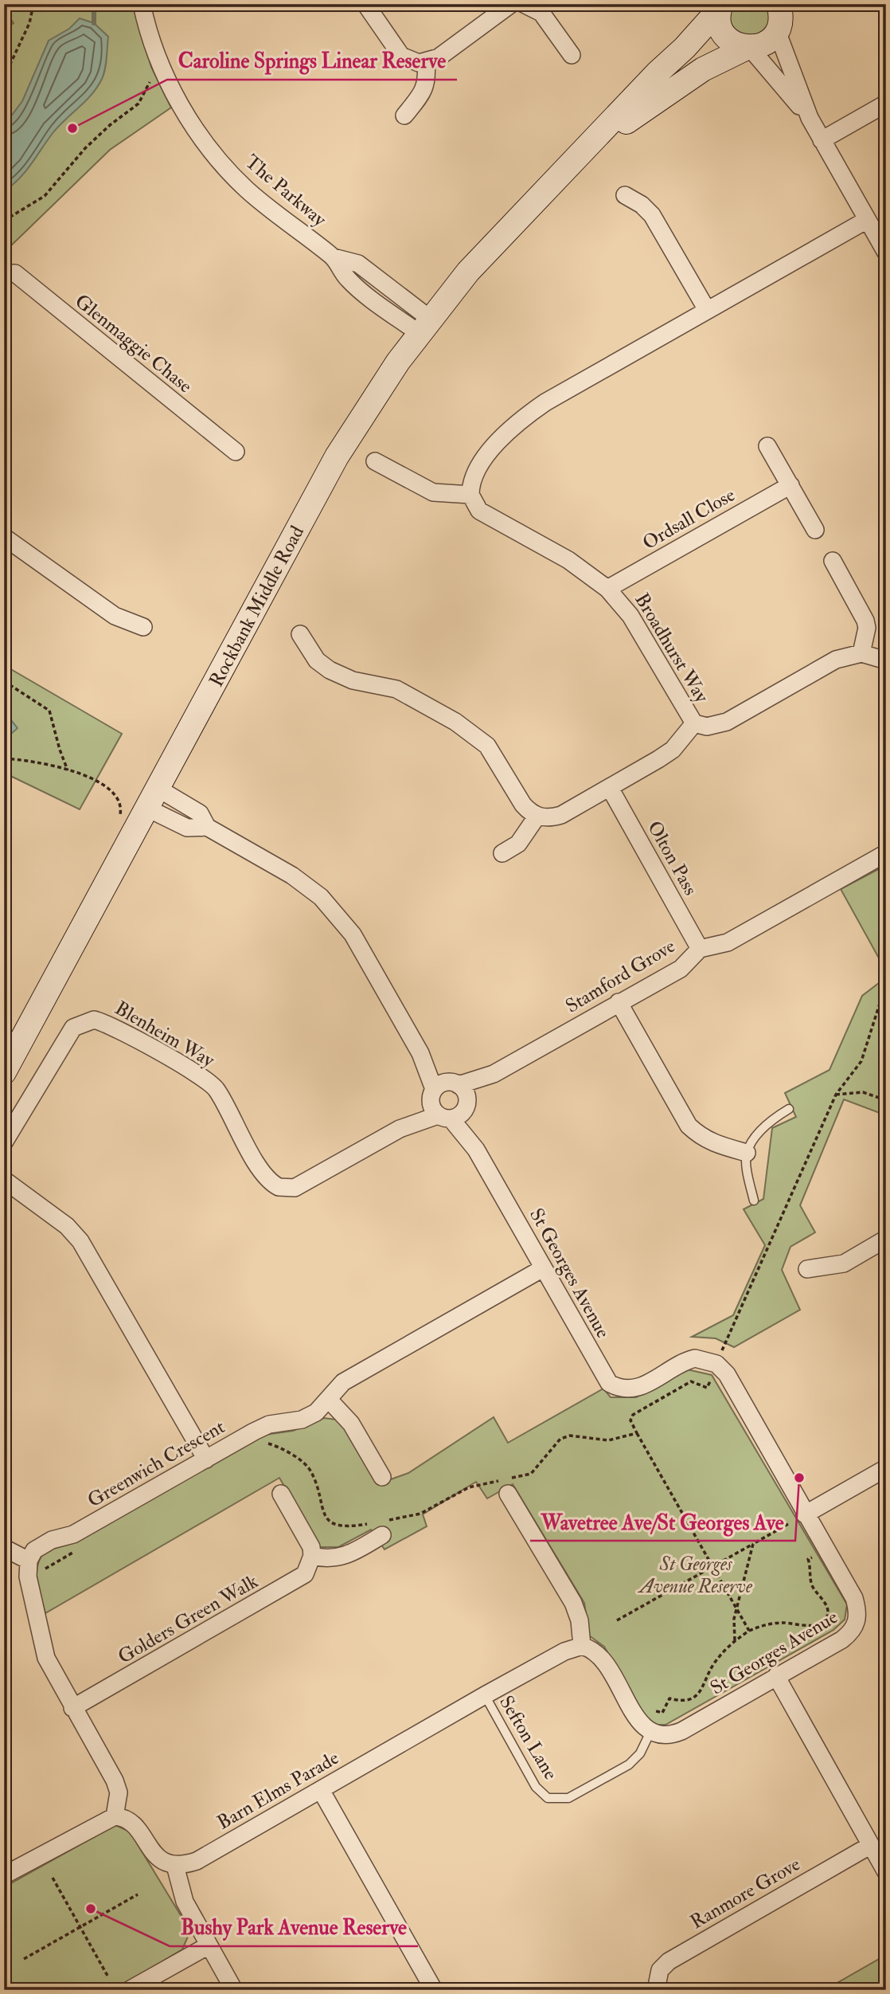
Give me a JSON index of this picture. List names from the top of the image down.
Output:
{
  "streets": {
    "street": [
      "The Parkway",
      "Glenmaggie Chase",
      "Ordsall Close",
      "Rockbank Middle Road",
      "Broadhurst Way",
      "Olton Pass",
      "Stamford Grove",
      "Blenheim Way",
      "St Georges Avenue",
      "Greenwich Crescent",
      "Golders Green Walk",
      "Barn Elms Parade",
      "Ranmore Grove"
    ],
    "lane": ["Sefton Lane"]
  },
  "crossings": [
    ["The Parkway", "Rockbank Middle Road"],
    ["Ordsall Close", "Broadhurst Way"],
    ["Rockbank Middle Road", "St Georges Avenue"],
    ["Olton Pass", "Stamford Grove"],
    ["Stamford Grove", "Blenheim Way"],
    ["Stamford Grove", "St Georges Avenue"],
    ["Blenheim Way", "St Georges Avenue"],
    ["St Georges Avenue", "Greenwich Crescent"],
    ["St Georges Avenue", "Sefton Lane"],
    ["St Georges Avenue", "Barn Elms Parade"],
    ["Sefton Lane", "Barn Elms Parade"]
  ],
  "parks": ["St Georges Avenue Reserve"],
  "places": ["Caroline Springs Linear Reserve", "Wavetree Ave/St Georges Ave", "Bushy Park Avenue Reserve"]
}
